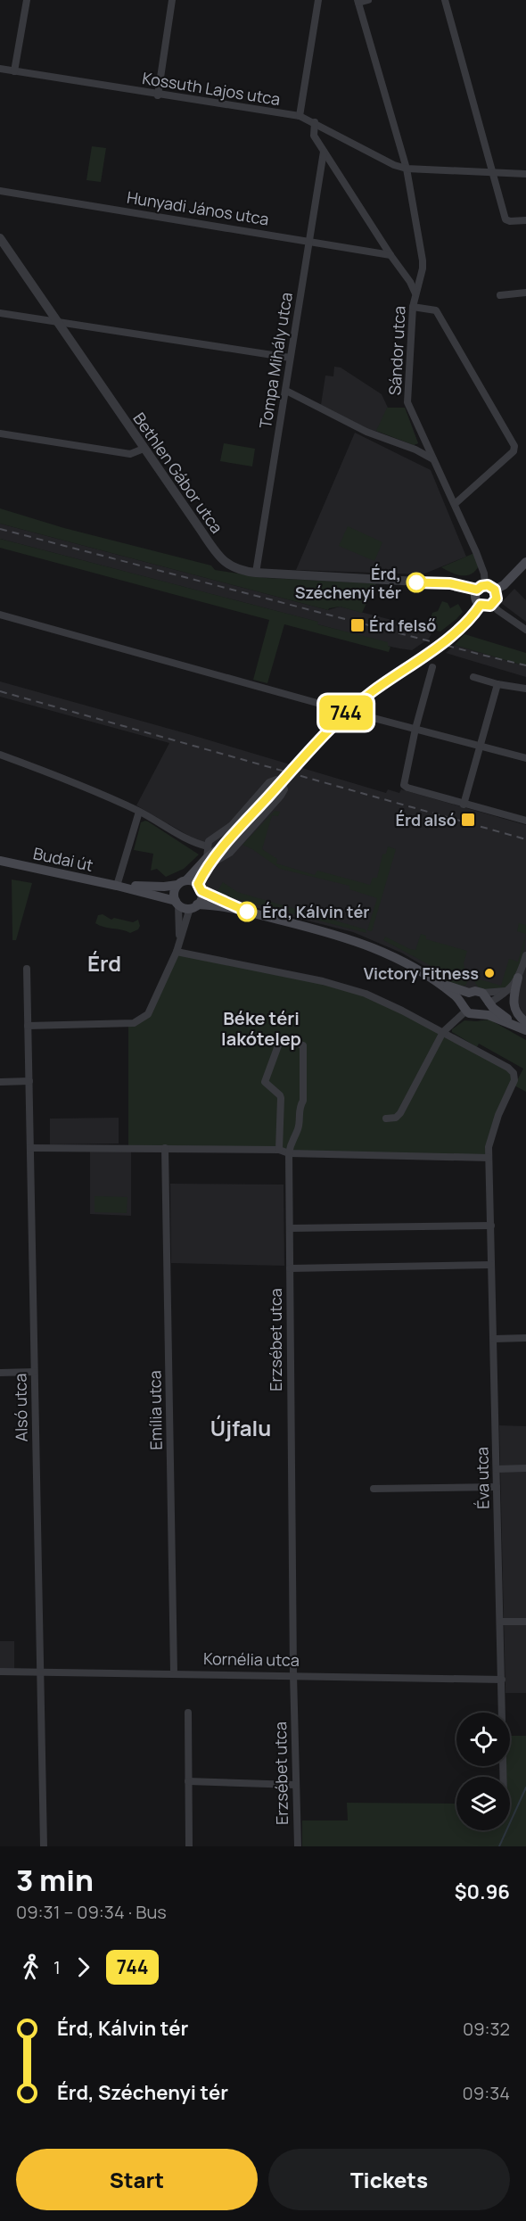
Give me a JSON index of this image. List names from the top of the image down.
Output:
{
  "streets": {
    "main road": ["Budai út"],
    "street": [
      "Kossuth Lajos utca",
      "Hunyadi János utca",
      "Sándor utca",
      "Tompa Mihály utca",
      "Bethlen Gábor utca",
      "Erzsébet utca",
      "Alsó utca",
      "Emília utca",
      "Éva utca",
      "Kornélia utca"
    ]
  },
  "crossings": [
    ["Kossuth Lajos utca", "Sándor utca"],
    ["Hunyadi János utca", "Tompa Mihály utca"],
    ["Sándor utca", "Bethlen Gábor utca"],
    ["Tompa Mihály utca", "Bethlen Gábor utca"],
    ["Erzsébet utca", "Kornélia utca"],
    ["Alsó utca", "Kornélia utca"],
    ["Emília utca", "Kornélia utca"],
    ["Éva utca", "Kornélia utca"]
  ],
  "districts": ["Érd", "Béke téri lakótelep", "Újfalu"],
  "places": {
    "other": ["Érd, Széchenyi tér", "Érd, Kálvin tér", "Victory Fitness"],
    "transit": ["Érd felső", "Érd alsó"]
  },
  "lines": ["bus line 744"],
  "page": {
    "on_map": "744",
    "heading": ["3 min", "09:31 – 09:34 · Bus", "$0.96"],
    "legs": ["1", "744"],
    "list": [
      {
        "name": "Érd, Kálvin tér",
        "value": "09:32"
      },
      {
        "name": "Érd, Széchenyi tér",
        "value": "09:34"
      }
    ],
    "buttons": ["Start", "Tickets"]
  }
}
